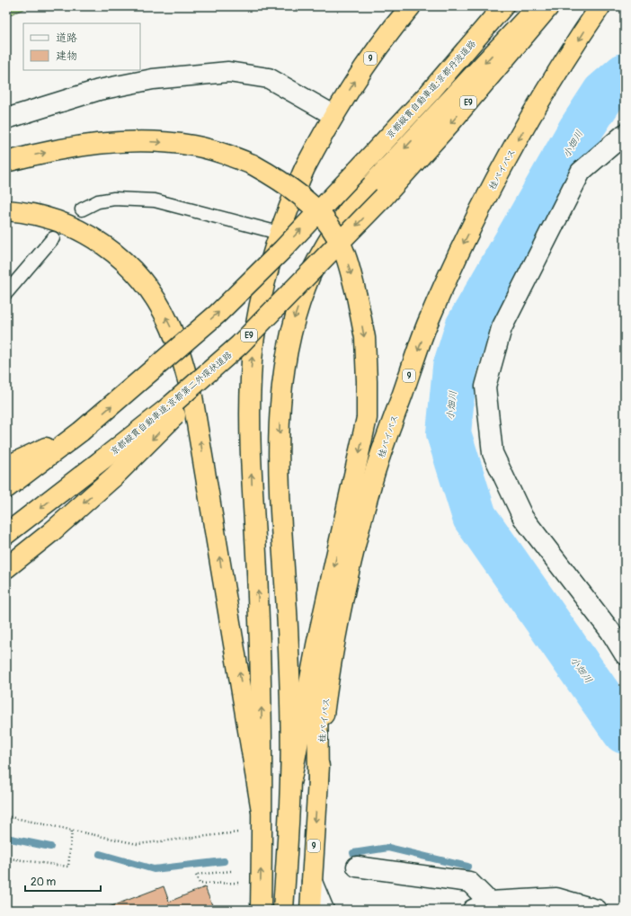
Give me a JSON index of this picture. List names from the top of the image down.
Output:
{
  "streets": {
    "highway": [
      "9",
      "京都縦貫自動車道;京都丹波道路",
      "E9",
      "桂バイパス",
      "京都縦貫自動車道;京都第二外環状道路"
    ]
  },
  "water": ["小畑川"],
  "legend": ["道路", "建物"],
  "scale_bar": "20 m"
}
